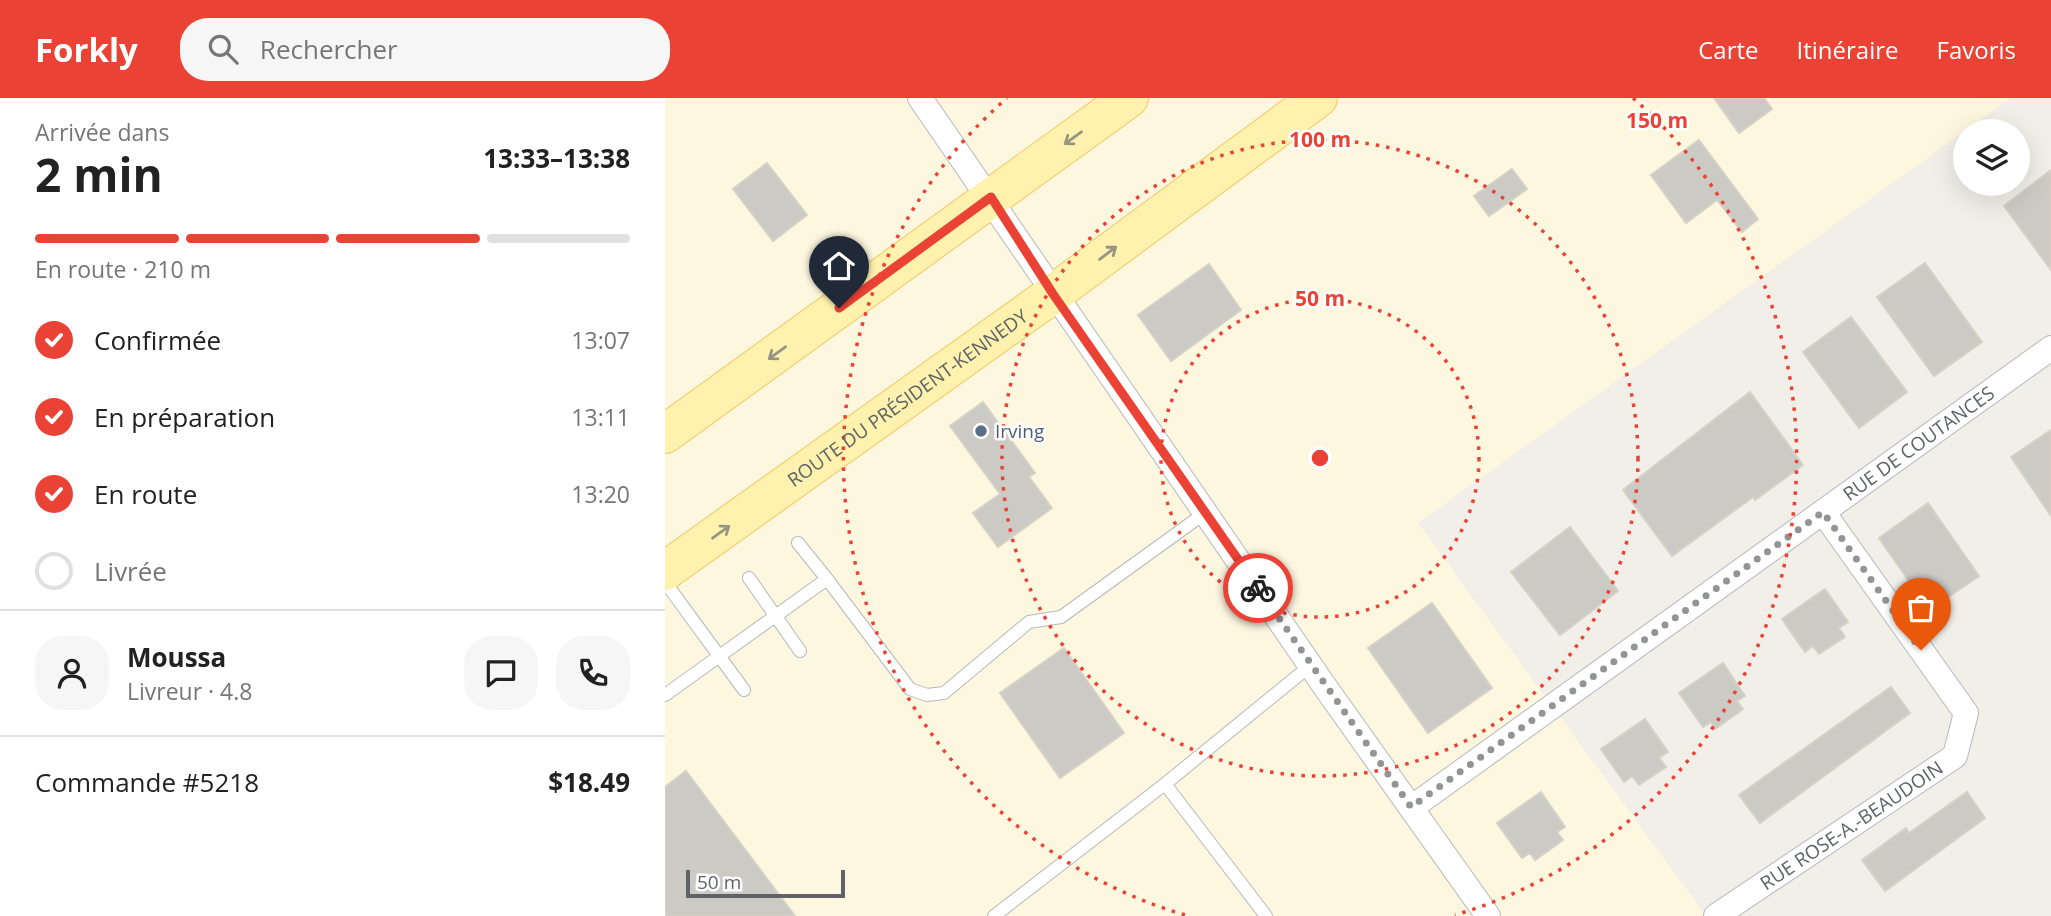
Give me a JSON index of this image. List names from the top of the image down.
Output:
{
  "streets": {
    "main road": ["ROUTE DU PRÉSIDENT-KENNEDY"],
    "street": ["RUE DE COUTANCES", "RUE ROSE-A.-BEAUDOIN"]
  },
  "crossings": [
    ["RUE DE COUTANCES", "RUE ROSE-A.-BEAUDOIN"]
  ],
  "places": ["Irving"],
  "scale_bar": "50 m",
  "page": {
    "header": "Forkly",
    "search": "Rechercher",
    "nav": ["Carte", "Itinéraire", "Favoris"],
    "heading": ["2 min", "Arrivée dans", "13:33–13:38"],
    "panel": [
      "Moussa",
      "Livreur · 4.8",
      "Commande #5218",
      "$18.49"
    ],
    "bar": "En route · 210 m",
    "list": [
      ["Confirmée", "13:07"],
      ["En préparation", "13:11"],
      ["En route", "13:20"],
      "Livrée"
    ],
    "scale": "50 m"
  },
  "rings": ["150 m", "100 m", "50 m"]
}
